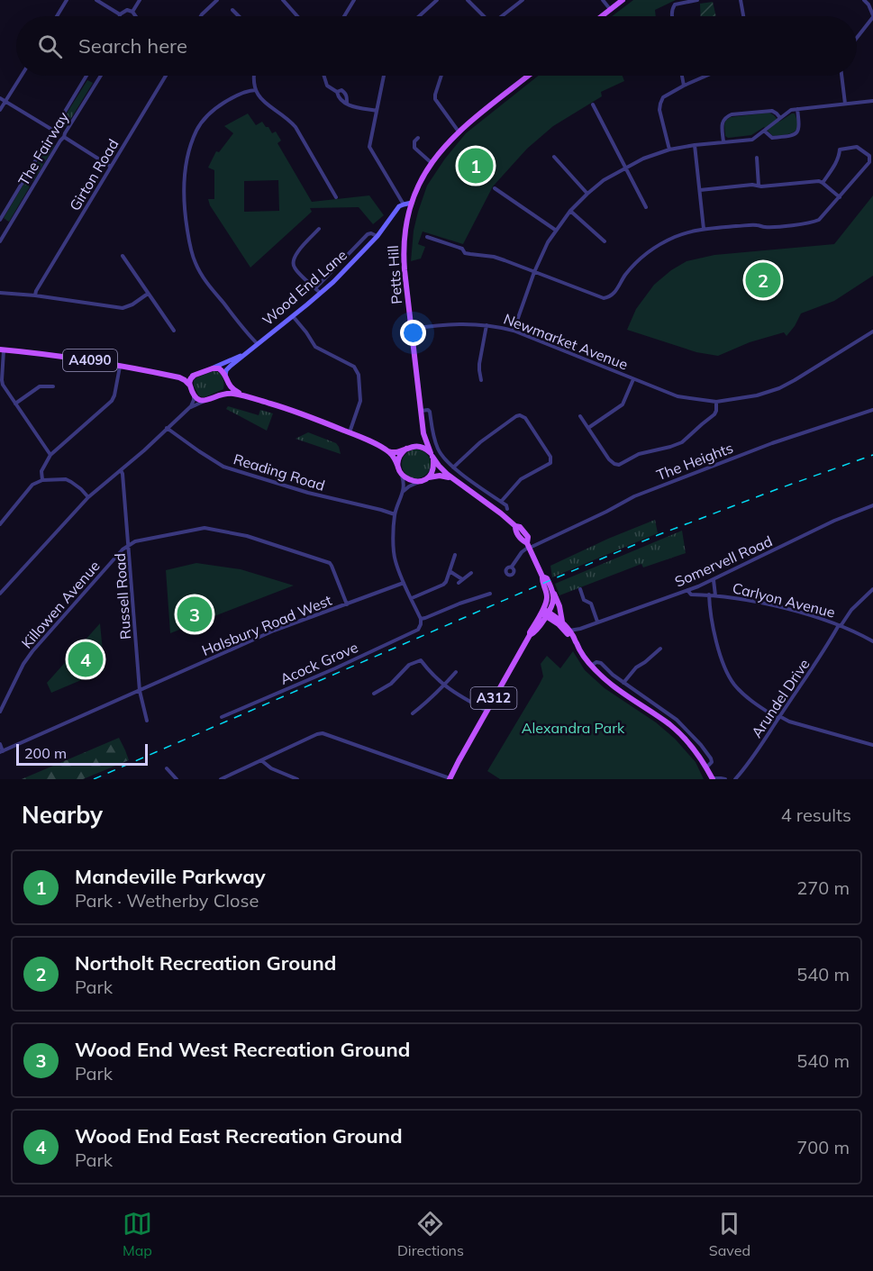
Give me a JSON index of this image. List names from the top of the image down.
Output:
{
  "streets": {
    "main road": [
      "Petts Hill",
      "Wood End Lane",
      "A4090",
      "A312"
    ],
    "street": [
      "The Fairway",
      "Girton Road",
      "Newmarket Avenue",
      "The Heights",
      "Reading Road",
      "Somervell Road",
      "Russell Road",
      "Carlyon Avenue",
      "Killowen Avenue",
      "Halsbury Road West",
      "Acock Grove",
      "Arundel Drive"
    ]
  },
  "crossings": [
    ["Petts Hill", "Newmarket Avenue"],
    ["Petts Hill", "The Heights"],
    ["Petts Hill", "A312"],
    ["Wood End Lane", "A4090"],
    ["Somervell Road", "Carlyon Avenue"],
    ["Russell Road", "Killowen Avenue"],
    ["Russell Road", "Halsbury Road West"],
    ["Carlyon Avenue", "Arundel Drive"]
  ],
  "parks": ["Alexandra Park"],
  "scale_bar": "200 m",
  "page": {
    "search": "Search here",
    "pins": [
      "1",
      "2",
      "3",
      "4"
    ],
    "scale": "200 m",
    "heading": ["Nearby", "4 results"],
    "list": [
      {
        "mark": "1",
        "name": "Mandeville Parkway",
        "note": "Park · Wetherby Close",
        "value": "270 m"
      },
      {
        "mark": "2",
        "name": "Northolt Recreation Ground",
        "note": "Park",
        "value": "540 m"
      },
      {
        "mark": "3",
        "name": "Wood End West Recreation Ground",
        "note": "Park",
        "value": "540 m"
      },
      {
        "mark": "4",
        "name": "Wood End East Recreation Ground",
        "note": "Park",
        "value": "700 m"
      }
    ],
    "nav": ["Map", "Directions", "Saved"]
  }
}
